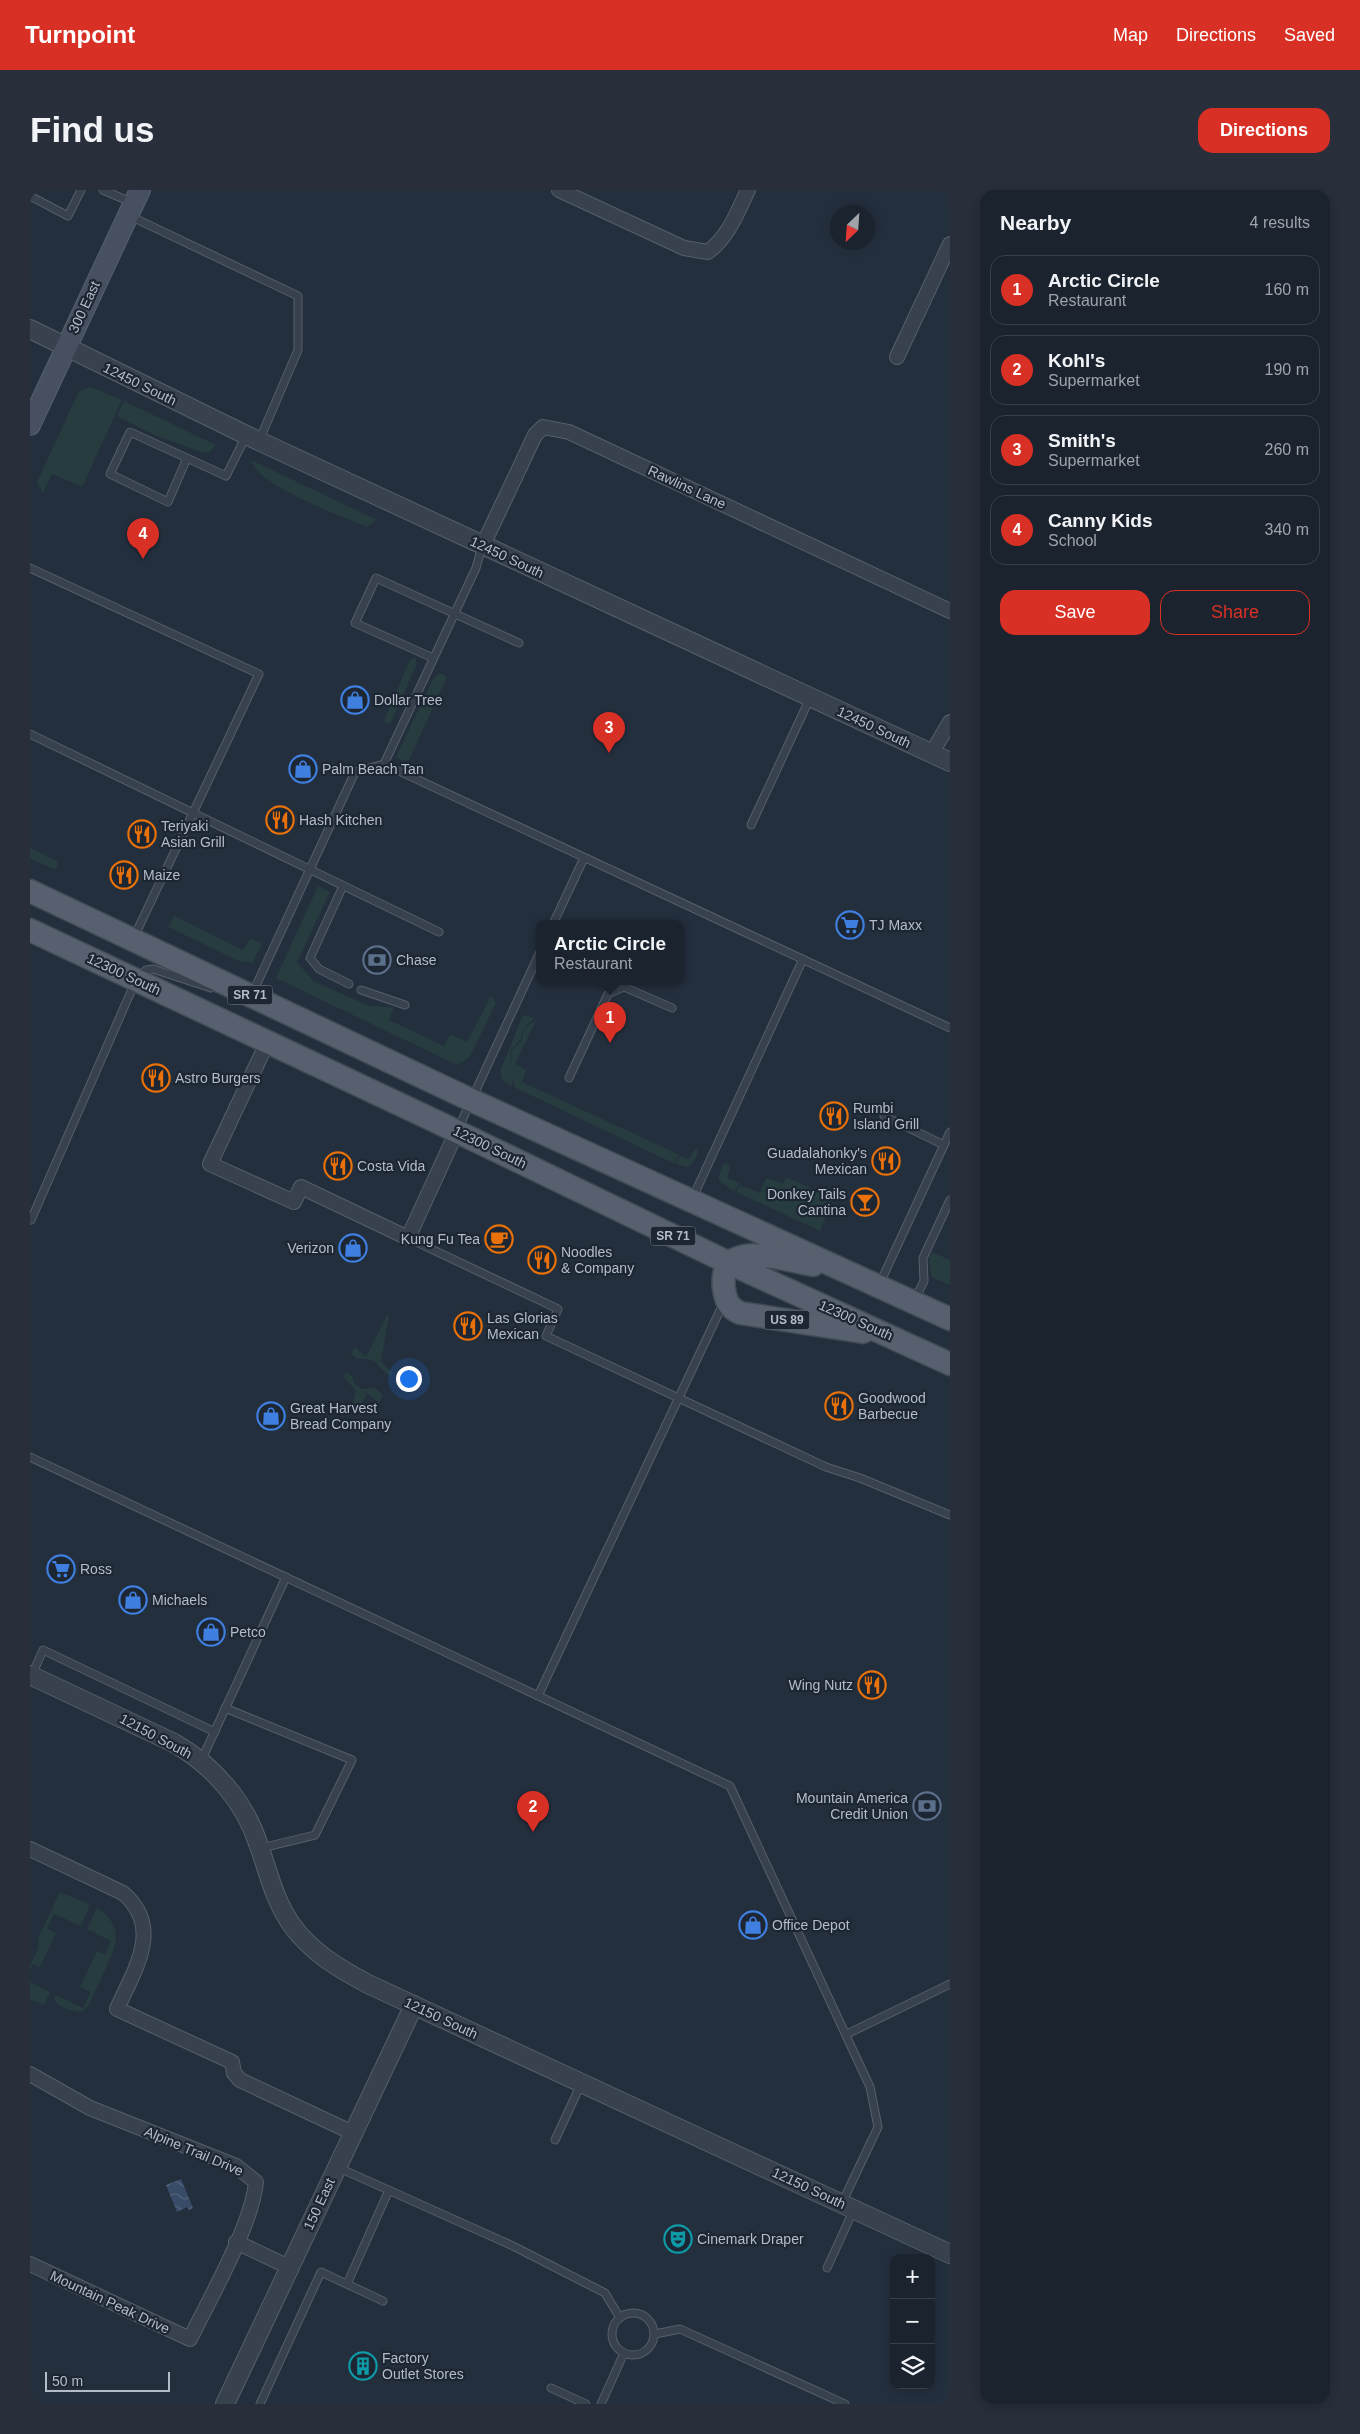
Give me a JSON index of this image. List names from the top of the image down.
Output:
{
  "streets": {
    "main road": [
      "300 East",
      "12300 South",
      "SR 71",
      "US 89"
    ],
    "street": [
      "12450 South",
      "Rawlins Lane",
      "12150 South",
      "Alpine Trail Drive",
      "150 East",
      "Mountain Peak Drive"
    ]
  },
  "crossings": [
    ["300 East", "12450 South"],
    ["12450 South", "Rawlins Lane"],
    ["12300 South", "US 89"],
    ["12150 South", "150 East"],
    ["Alpine Trail Drive", "Mountain Peak Drive"]
  ],
  "places": {
    "shop": [
      "Dollar Tree",
      "Palm Beach Tan",
      "Verizon",
      "Great Harvest Bread Company",
      "Michaels",
      "Petco",
      "Office Depot"
    ],
    "restaurant": [
      "Hash Kitchen",
      "Teriyaki Asian Grill",
      "Maize",
      "Astro Burgers",
      "Rumbi Island Grill",
      "Guadalahonky's Mexican",
      "Costa Vida",
      "Noodles & Company",
      "Las Glorias Mexican",
      "Goodwood Barbecue",
      "Wing Nutz"
    ],
    "supermarket": ["TJ Maxx", "Ross"],
    "bank": ["Chase", "Mountain America Credit Union"],
    "bar": ["Donkey Tails Cantina"],
    "cafe": ["Kung Fu Tea"],
    "theatre": ["Cinemark Draper"],
    "building": ["Factory Outlet Stores"]
  },
  "scale_bar": "50 m",
  "north": "bottom left",
  "page": {
    "header": "Turnpoint",
    "nav": ["Map", "Directions", "Saved"],
    "buttons": [
      "Directions",
      ["Save", "Share"]
    ],
    "title": "Find us",
    "heading": ["Nearby", "4 results"],
    "list": [
      {
        "mark": "1",
        "name": "Arctic Circle",
        "note": "Restaurant",
        "value": "160 m"
      },
      {
        "mark": "2",
        "name": "Kohl's",
        "note": "Supermarket",
        "value": "190 m"
      },
      {
        "mark": "3",
        "name": "Smith's",
        "note": "Supermarket",
        "value": "260 m"
      },
      {
        "mark": "4",
        "name": "Canny Kids",
        "note": "School",
        "value": "340 m"
      }
    ],
    "pins": [
      "4",
      "3",
      "1",
      "2"
    ],
    "popup": ["Arctic Circle", "Restaurant"],
    "map_buttons": ["+", "−"],
    "scale": "50 m"
  }
}
